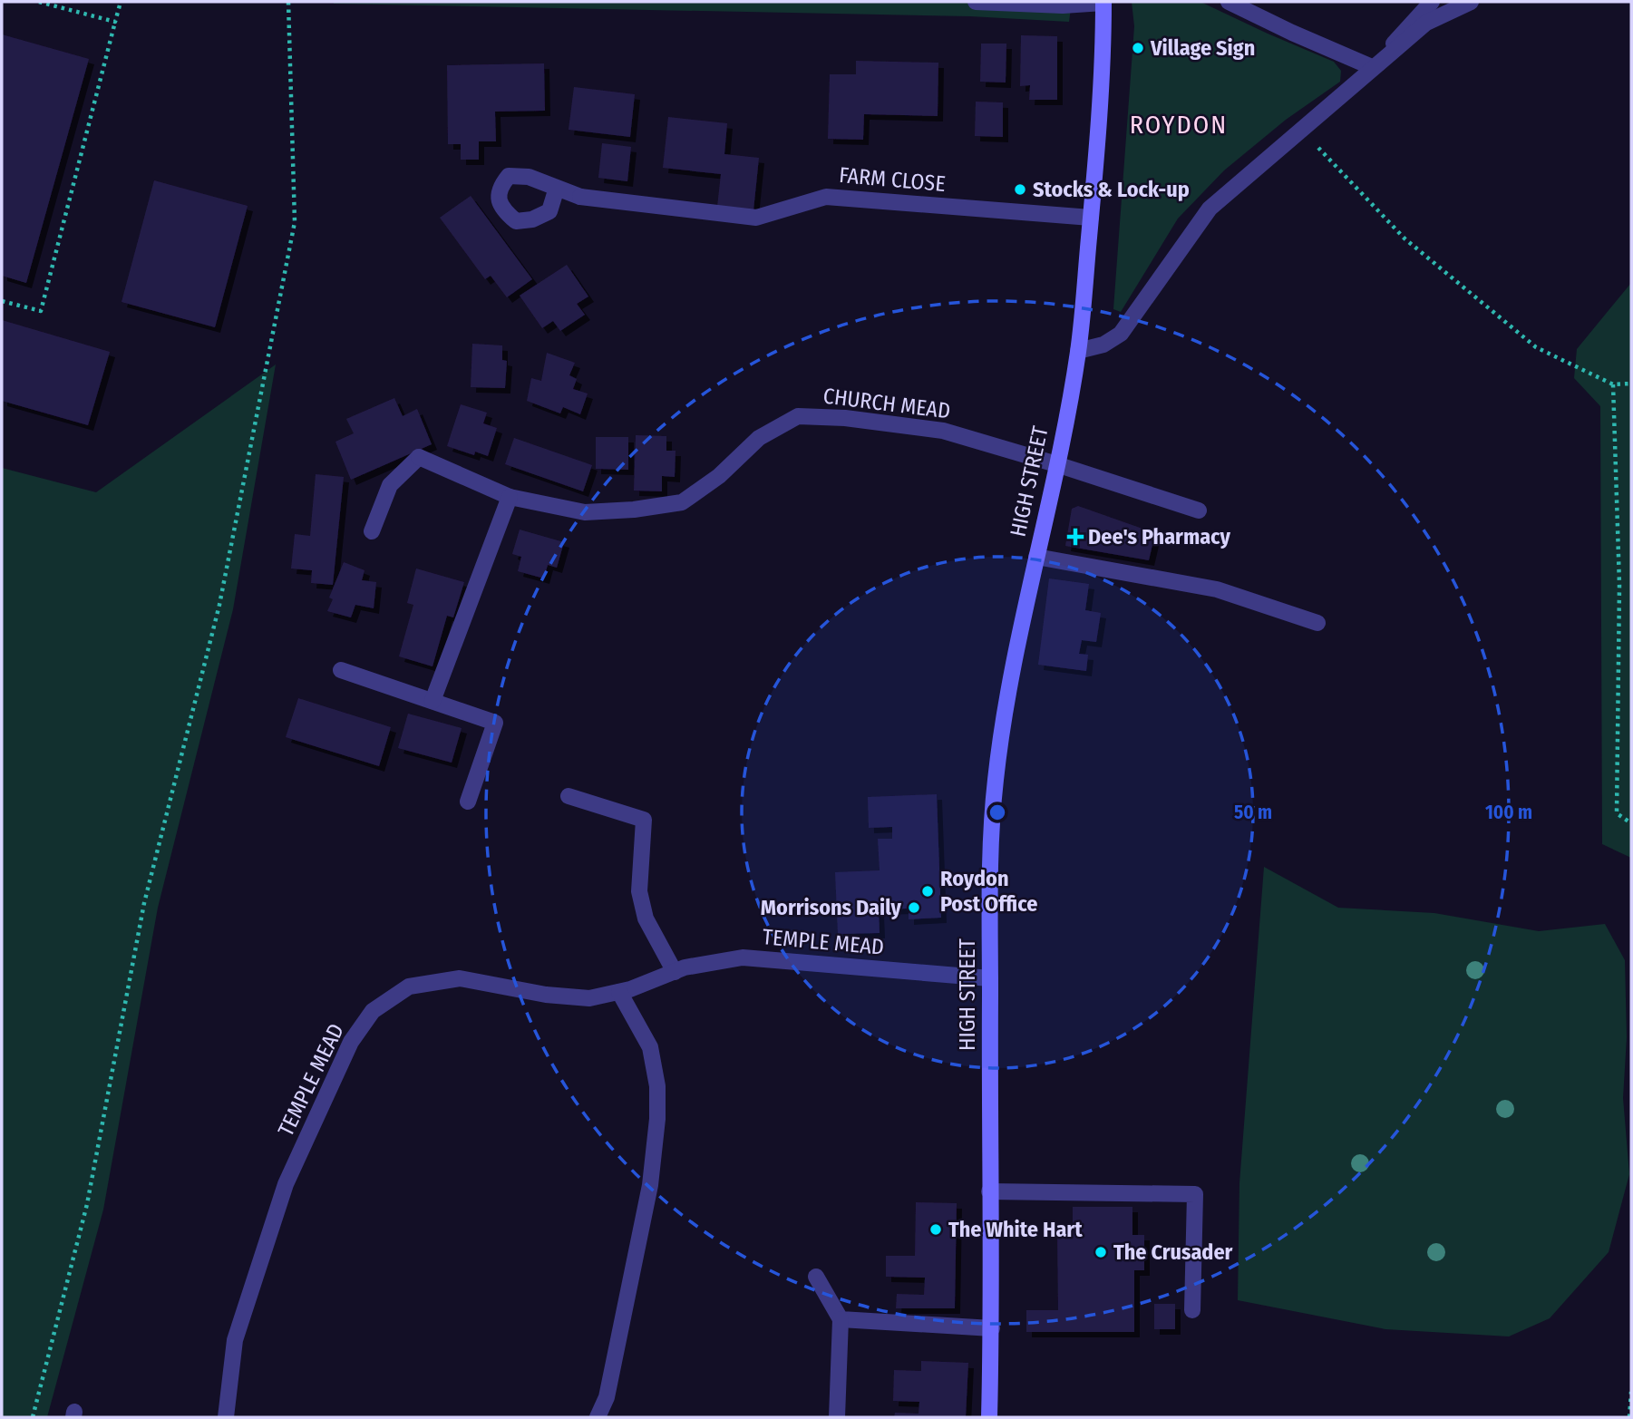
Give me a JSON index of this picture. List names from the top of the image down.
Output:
{
  "streets": {
    "main road": ["HIGH STREET"],
    "street": ["FARM CLOSE", "CHURCH MEAD", "TEMPLE MEAD"]
  },
  "crossings": [
    ["FARM CLOSE", "HIGH STREET"],
    ["CHURCH MEAD", "HIGH STREET"],
    ["HIGH STREET", "TEMPLE MEAD"]
  ],
  "districts": ["ROYDON"],
  "places": {
    "other": [
      "Village Sign",
      "Stocks & Lock-up",
      "Roydon Post Office",
      "Morrisons Daily",
      "The White Hart",
      "The Crusader"
    ],
    "health": ["Dee's Pharmacy"]
  },
  "rings": ["50 m", "100 m"]
}
